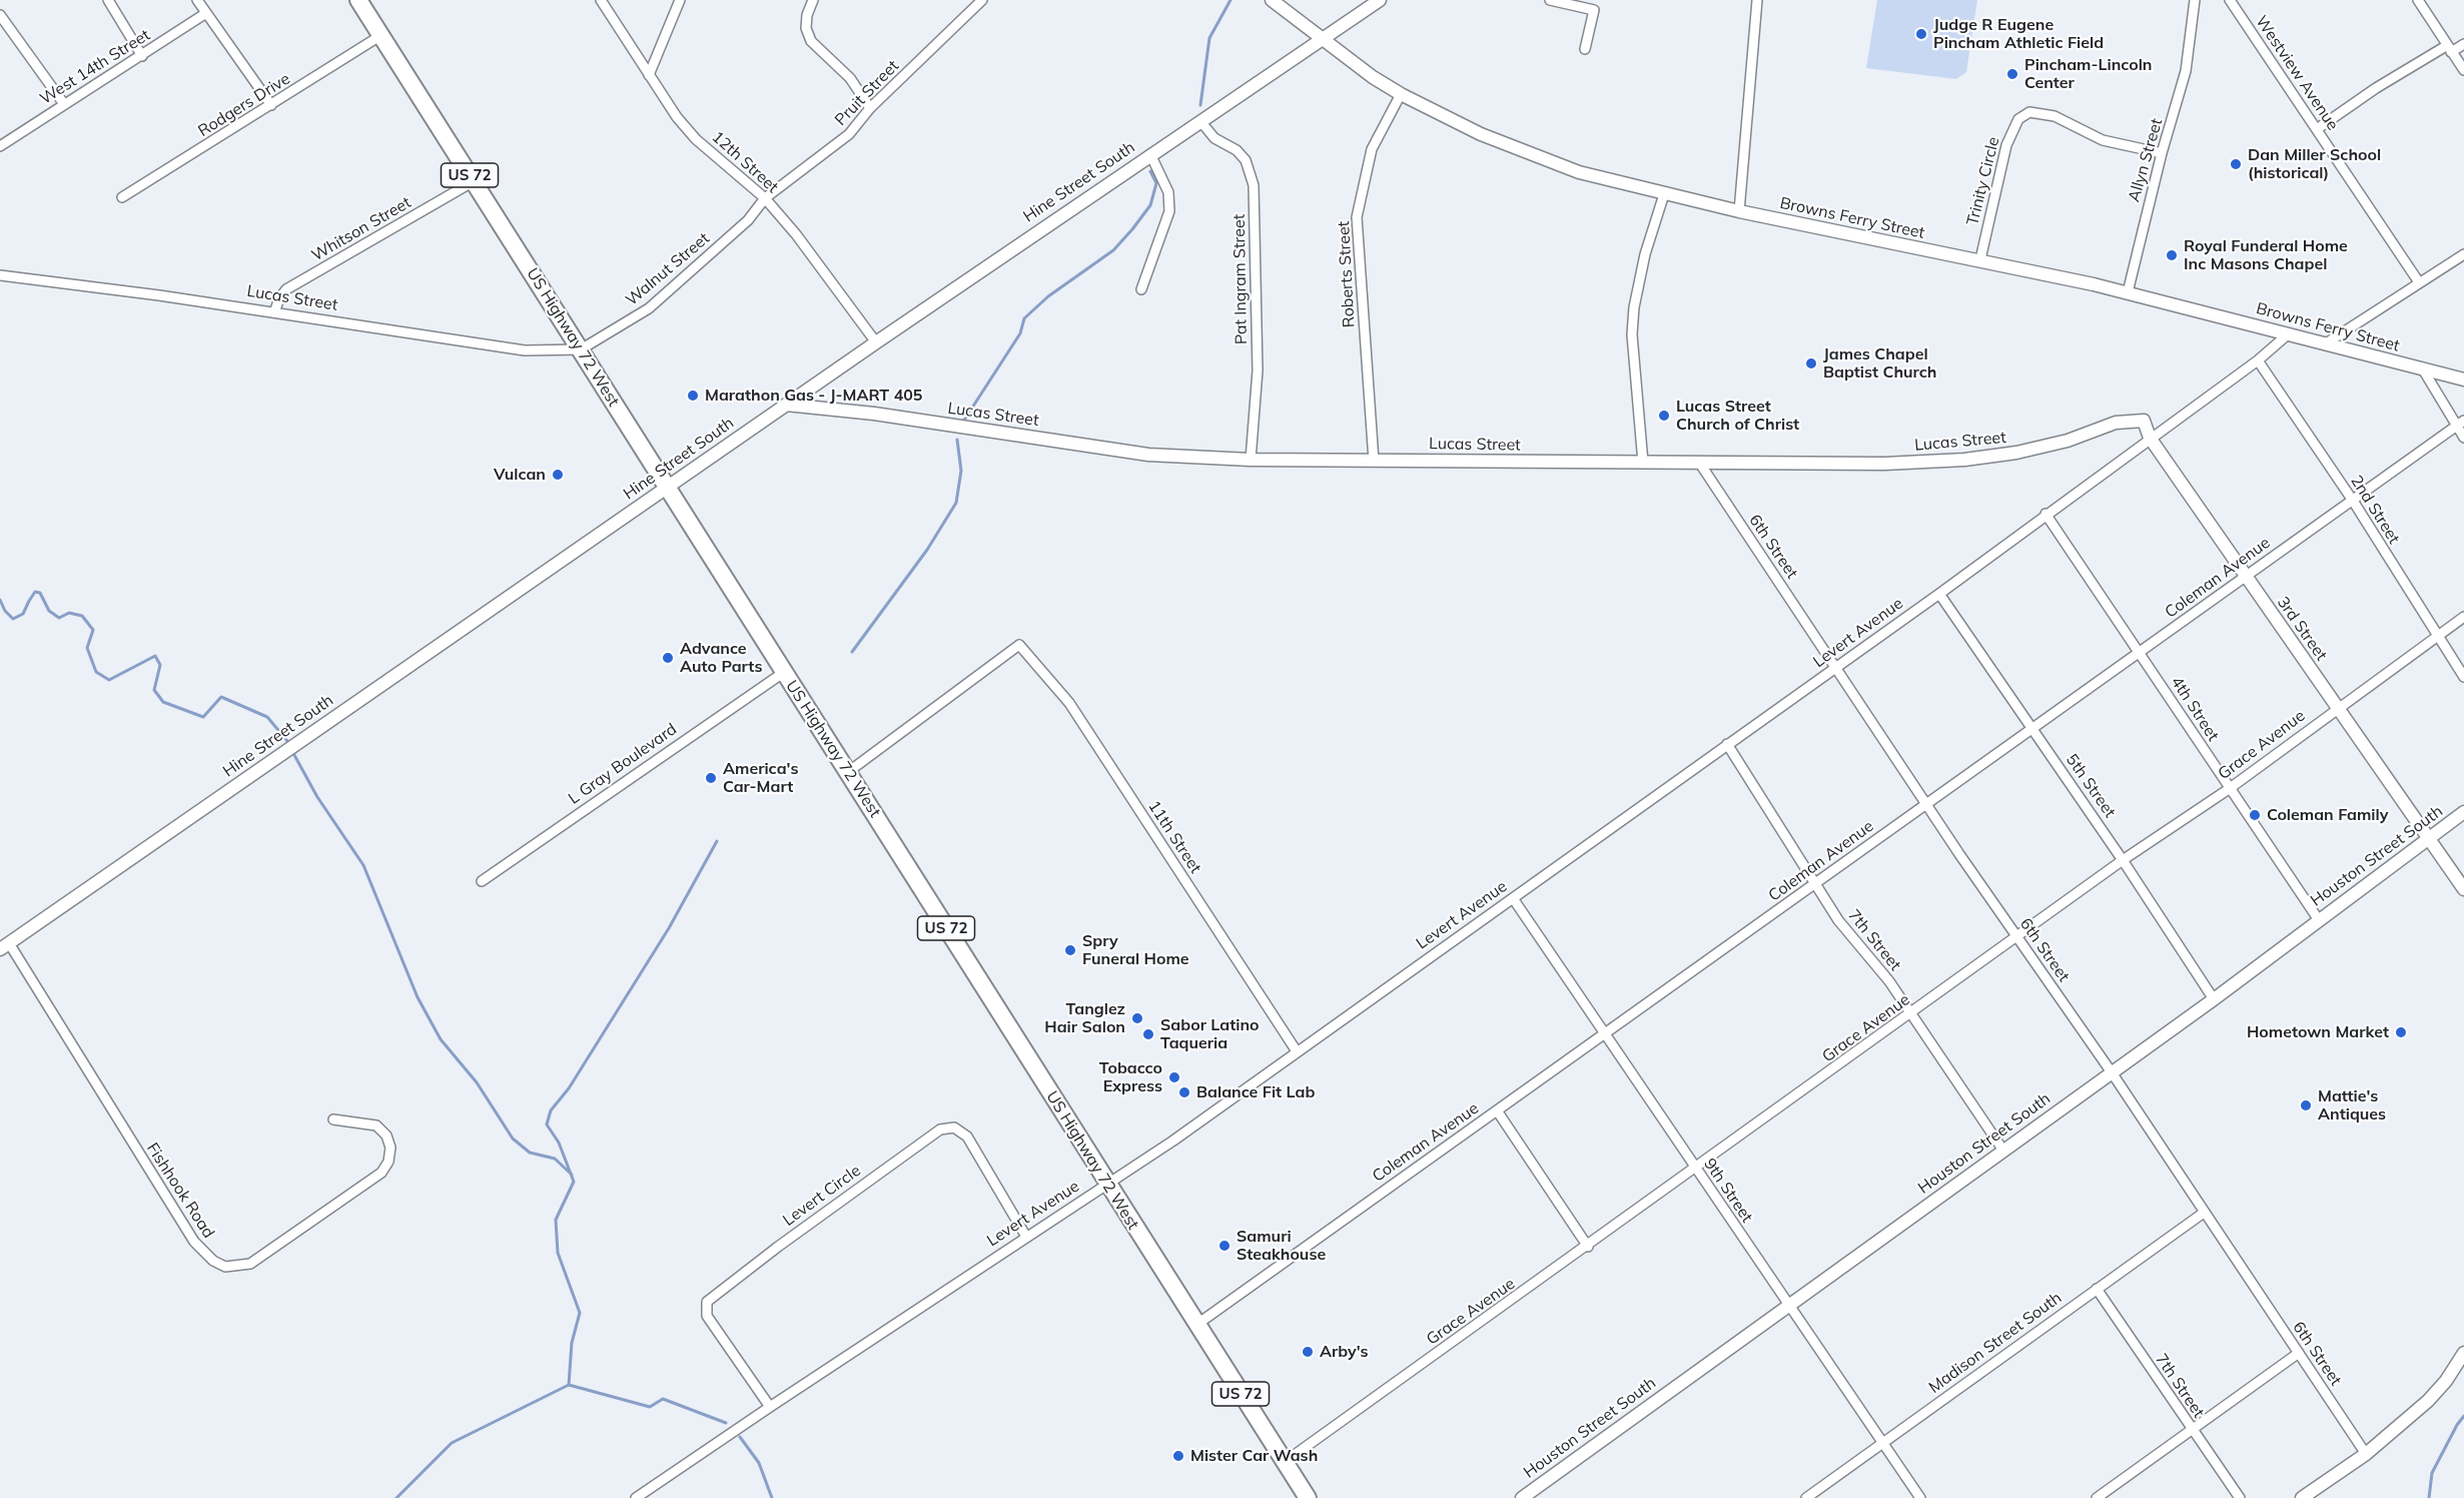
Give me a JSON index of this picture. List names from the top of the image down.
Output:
{
  "streets": {
    "highway": ["US 72", "US Highway 72 West"],
    "street": [
      "West 14th Street",
      "Westview Avenue",
      "Pruit Street",
      "Rodgers Drive",
      "Allyn Street",
      "12th Street",
      "Trinity Circle",
      "Hine Street South",
      "Browns Ferry Street",
      "Whitson Street",
      "Walnut Street",
      "Roberts Street",
      "Pat Ingram Street",
      "Lucas Street",
      "2nd Street",
      "6th Street",
      "Coleman Avenue",
      "3rd Street",
      "Levert Avenue",
      "4th Street",
      "Grace Avenue",
      "L Gray Boulevard",
      "5th Street",
      "11th Street",
      "Houston Street South",
      "7th Street",
      "Fishhook Road",
      "9th Street",
      "Levert Circle",
      "Madison Street South"
    ]
  },
  "crossings": [
    ["Pruit Street", "12th Street"],
    ["Pruit Street", "Walnut Street"],
    ["Rodgers Drive", "US Highway 72 West"],
    ["Allyn Street", "Trinity Circle"],
    ["Allyn Street", "Browns Ferry Street"],
    ["12th Street", "Hine Street South"],
    ["12th Street", "Walnut Street"],
    ["Trinity Circle", "Browns Ferry Street"],
    ["Hine Street South", "Browns Ferry Street"],
    ["Hine Street South", "Pat Ingram Street"],
    ["Hine Street South", "Lucas Street"],
    ["Hine Street South", "US Highway 72 West"],
    ["Hine Street South", "Fishhook Road"],
    ["Browns Ferry Street", "Roberts Street"],
    ["Browns Ferry Street", "Levert Avenue"],
    ["Whitson Street", "Lucas Street"],
    ["Whitson Street", "US Highway 72 West"],
    ["Walnut Street", "Lucas Street"],
    ["Walnut Street", "US Highway 72 West"],
    ["Roberts Street", "Lucas Street"],
    ["Pat Ingram Street", "Lucas Street"],
    ["Lucas Street", "US Highway 72 West"],
    ["Lucas Street", "6th Street"],
    ["Lucas Street", "3rd Street"],
    ["Lucas Street", "Levert Avenue"],
    ["US Highway 72 West", "Coleman Avenue"],
    ["US Highway 72 West", "Levert Avenue"],
    ["US Highway 72 West", "Grace Avenue"],
    ["US Highway 72 West", "L Gray Boulevard"],
    ["US Highway 72 West", "11th Street"],
    ["2nd Street", "Coleman Avenue"],
    ["2nd Street", "Levert Avenue"],
    ["2nd Street", "Grace Avenue"],
    ["6th Street", "Coleman Avenue"],
    ["6th Street", "Levert Avenue"],
    ["6th Street", "Grace Avenue"],
    ["6th Street", "Houston Street South"],
    ["6th Street", "Madison Street South"],
    ["Coleman Avenue", "3rd Street"],
    ["Coleman Avenue", "4th Street"],
    ["Coleman Avenue", "5th Street"],
    ["Coleman Avenue", "7th Street"],
    ["Coleman Avenue", "9th Street"],
    ["3rd Street", "Levert Avenue"],
    ["3rd Street", "Grace Avenue"],
    ["3rd Street", "Houston Street South"],
    ["Levert Avenue", "4th Street"],
    ["Levert Avenue", "5th Street"],
    ["Levert Avenue", "11th Street"],
    ["Levert Avenue", "7th Street"],
    ["Levert Avenue", "9th Street"],
    ["Levert Avenue", "Levert Circle"],
    ["4th Street", "Grace Avenue"],
    ["4th Street", "Houston Street South"],
    ["Grace Avenue", "5th Street"],
    ["Grace Avenue", "7th Street"],
    ["Grace Avenue", "9th Street"],
    ["5th Street", "Houston Street South"],
    ["Houston Street South", "7th Street"],
    ["Houston Street South", "9th Street"],
    ["7th Street", "Madison Street South"],
    ["9th Street", "Madison Street South"]
  ],
  "places": [
    "Judge R Eugene Pincham Athletic Field",
    "Pincham-Lincoln Center",
    "Dan Miller School (historical)",
    "Royal Funderal Home Inc Masons Chapel",
    "James Chapel Baptist Church",
    "Marathon Gas - J-MART 405",
    "Lucas Street Church of Christ",
    "Vulcan",
    "Advance Auto Parts",
    "America's Car-Mart",
    "Coleman Family",
    "Spry Funeral Home",
    "Tanglez Hair Salon",
    "Hometown Market",
    "Sabor Latino Taqueria",
    "Tobacco Express",
    "Balance Fit Lab",
    "Mattie's Antiques",
    "Samuri Steakhouse",
    "Arby's",
    "Mister Car Wash"
  ]
}
